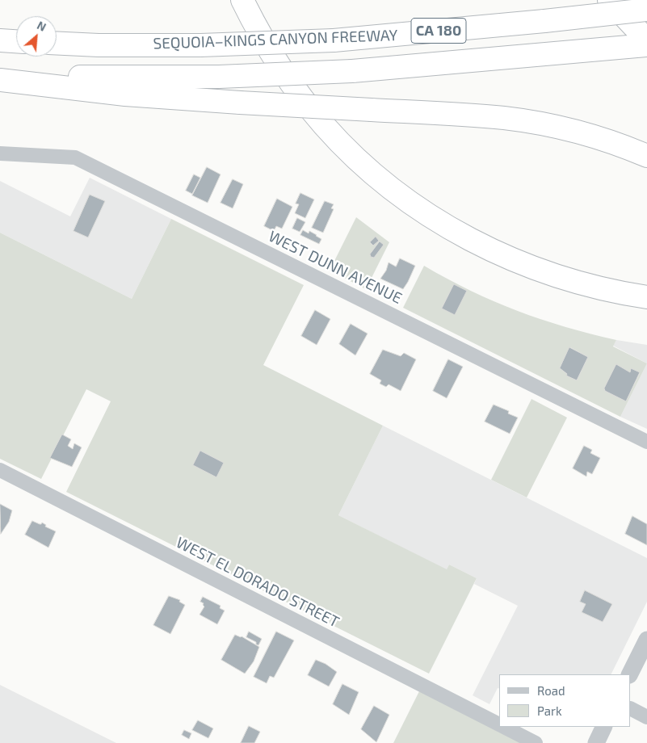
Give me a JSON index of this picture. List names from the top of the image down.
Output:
{
  "streets": {
    "highway": ["CA 180", "SEQUOIA–KINGS CANYON FREEWAY"],
    "street": ["WEST DUNN AVENUE", "WEST EL DORADO STREET"]
  },
  "legend": ["Road", "Park"],
  "north": "top right"
}
